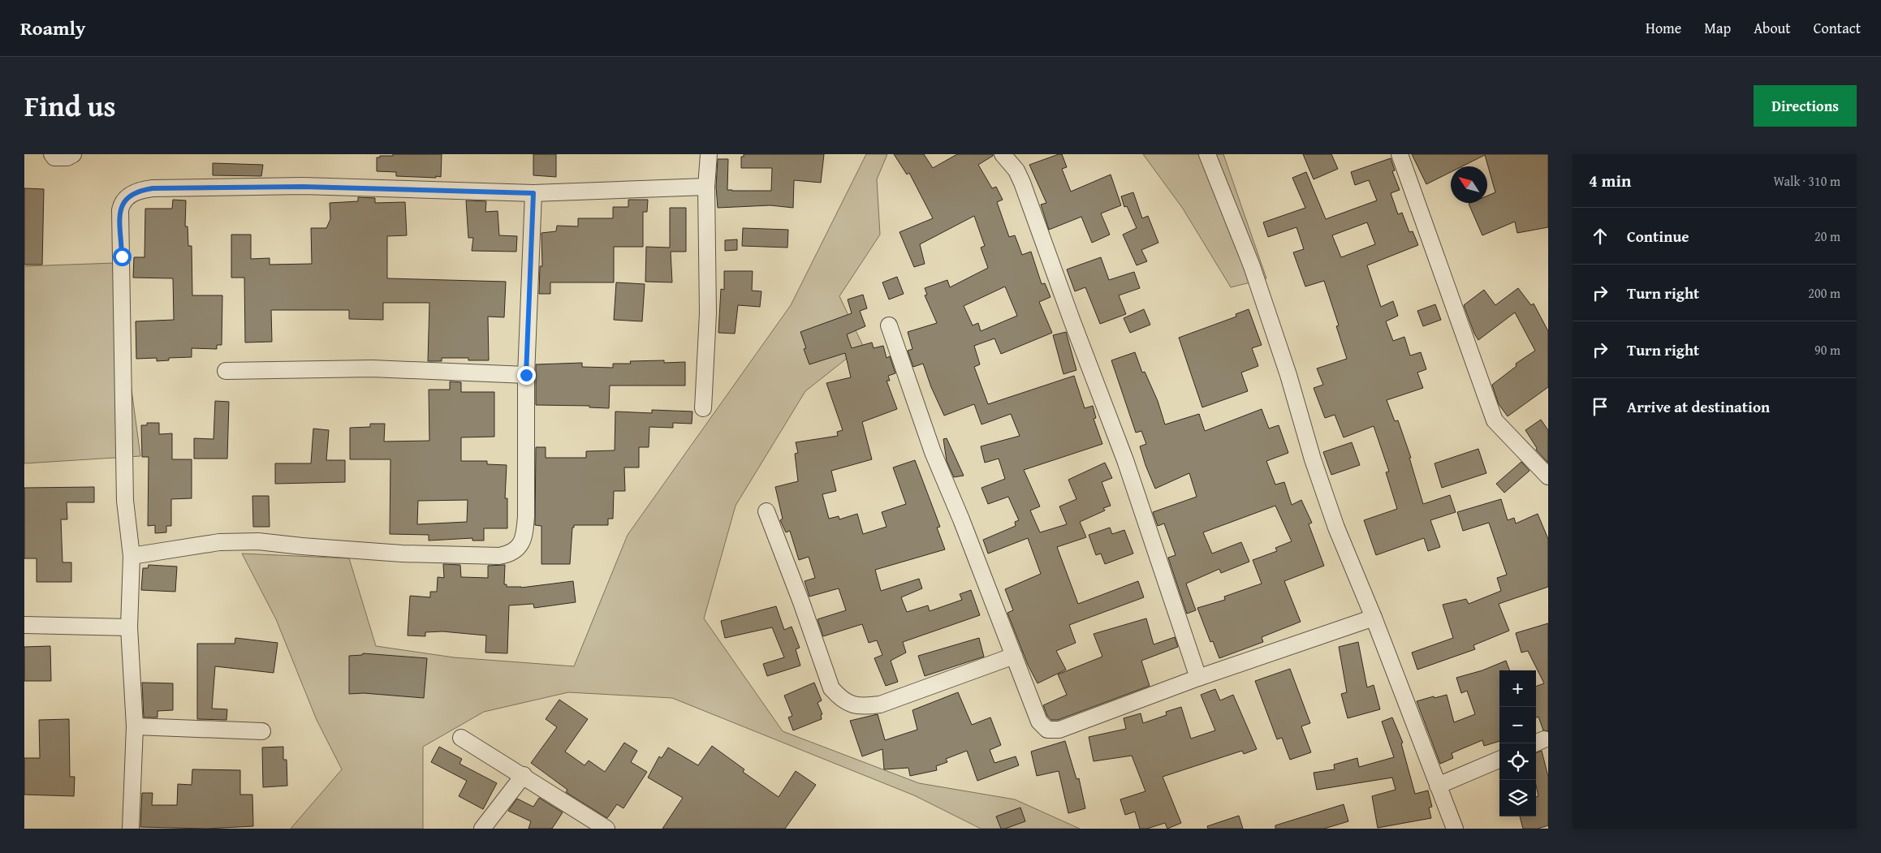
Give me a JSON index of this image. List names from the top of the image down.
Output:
{
  "north": "top left",
  "page": {
    "header": "Roamly",
    "nav": [
      "Home",
      "Map",
      "About",
      "Contact"
    ],
    "title": "Find us",
    "buttons": "Directions",
    "heading": ["4 min", "Walk · 310 m"],
    "list": [
      ["Continue", "20 m"],
      ["Turn right", "200 m"],
      ["Turn right", "90 m"],
      "Arrive at destination"
    ],
    "map_buttons": ["+", "−"]
  }
}
